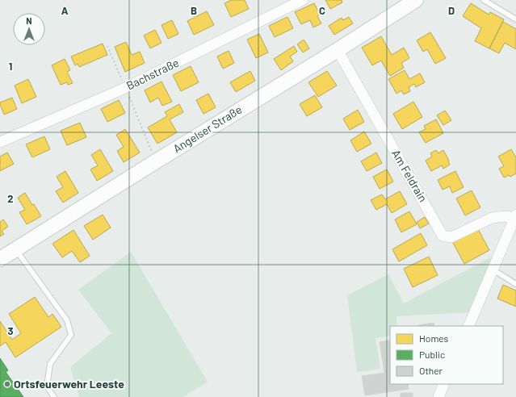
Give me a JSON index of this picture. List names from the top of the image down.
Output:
{
  "streets": {
    "main road": ["Angelser Straße"],
    "street": ["Bachstraße", "Am Feldrain"]
  },
  "crossings": [
    ["Angelser Straße", "Am Feldrain"]
  ],
  "places": ["Ortsfeuerwehr Leeste"],
  "legend": ["Homes", "Public", "Other"],
  "north": "top",
  "grid": {
    "columns": [
      "A",
      "B",
      "C",
      "D"
    ],
    "rows": ["1", "2", "3"]
  }
}
